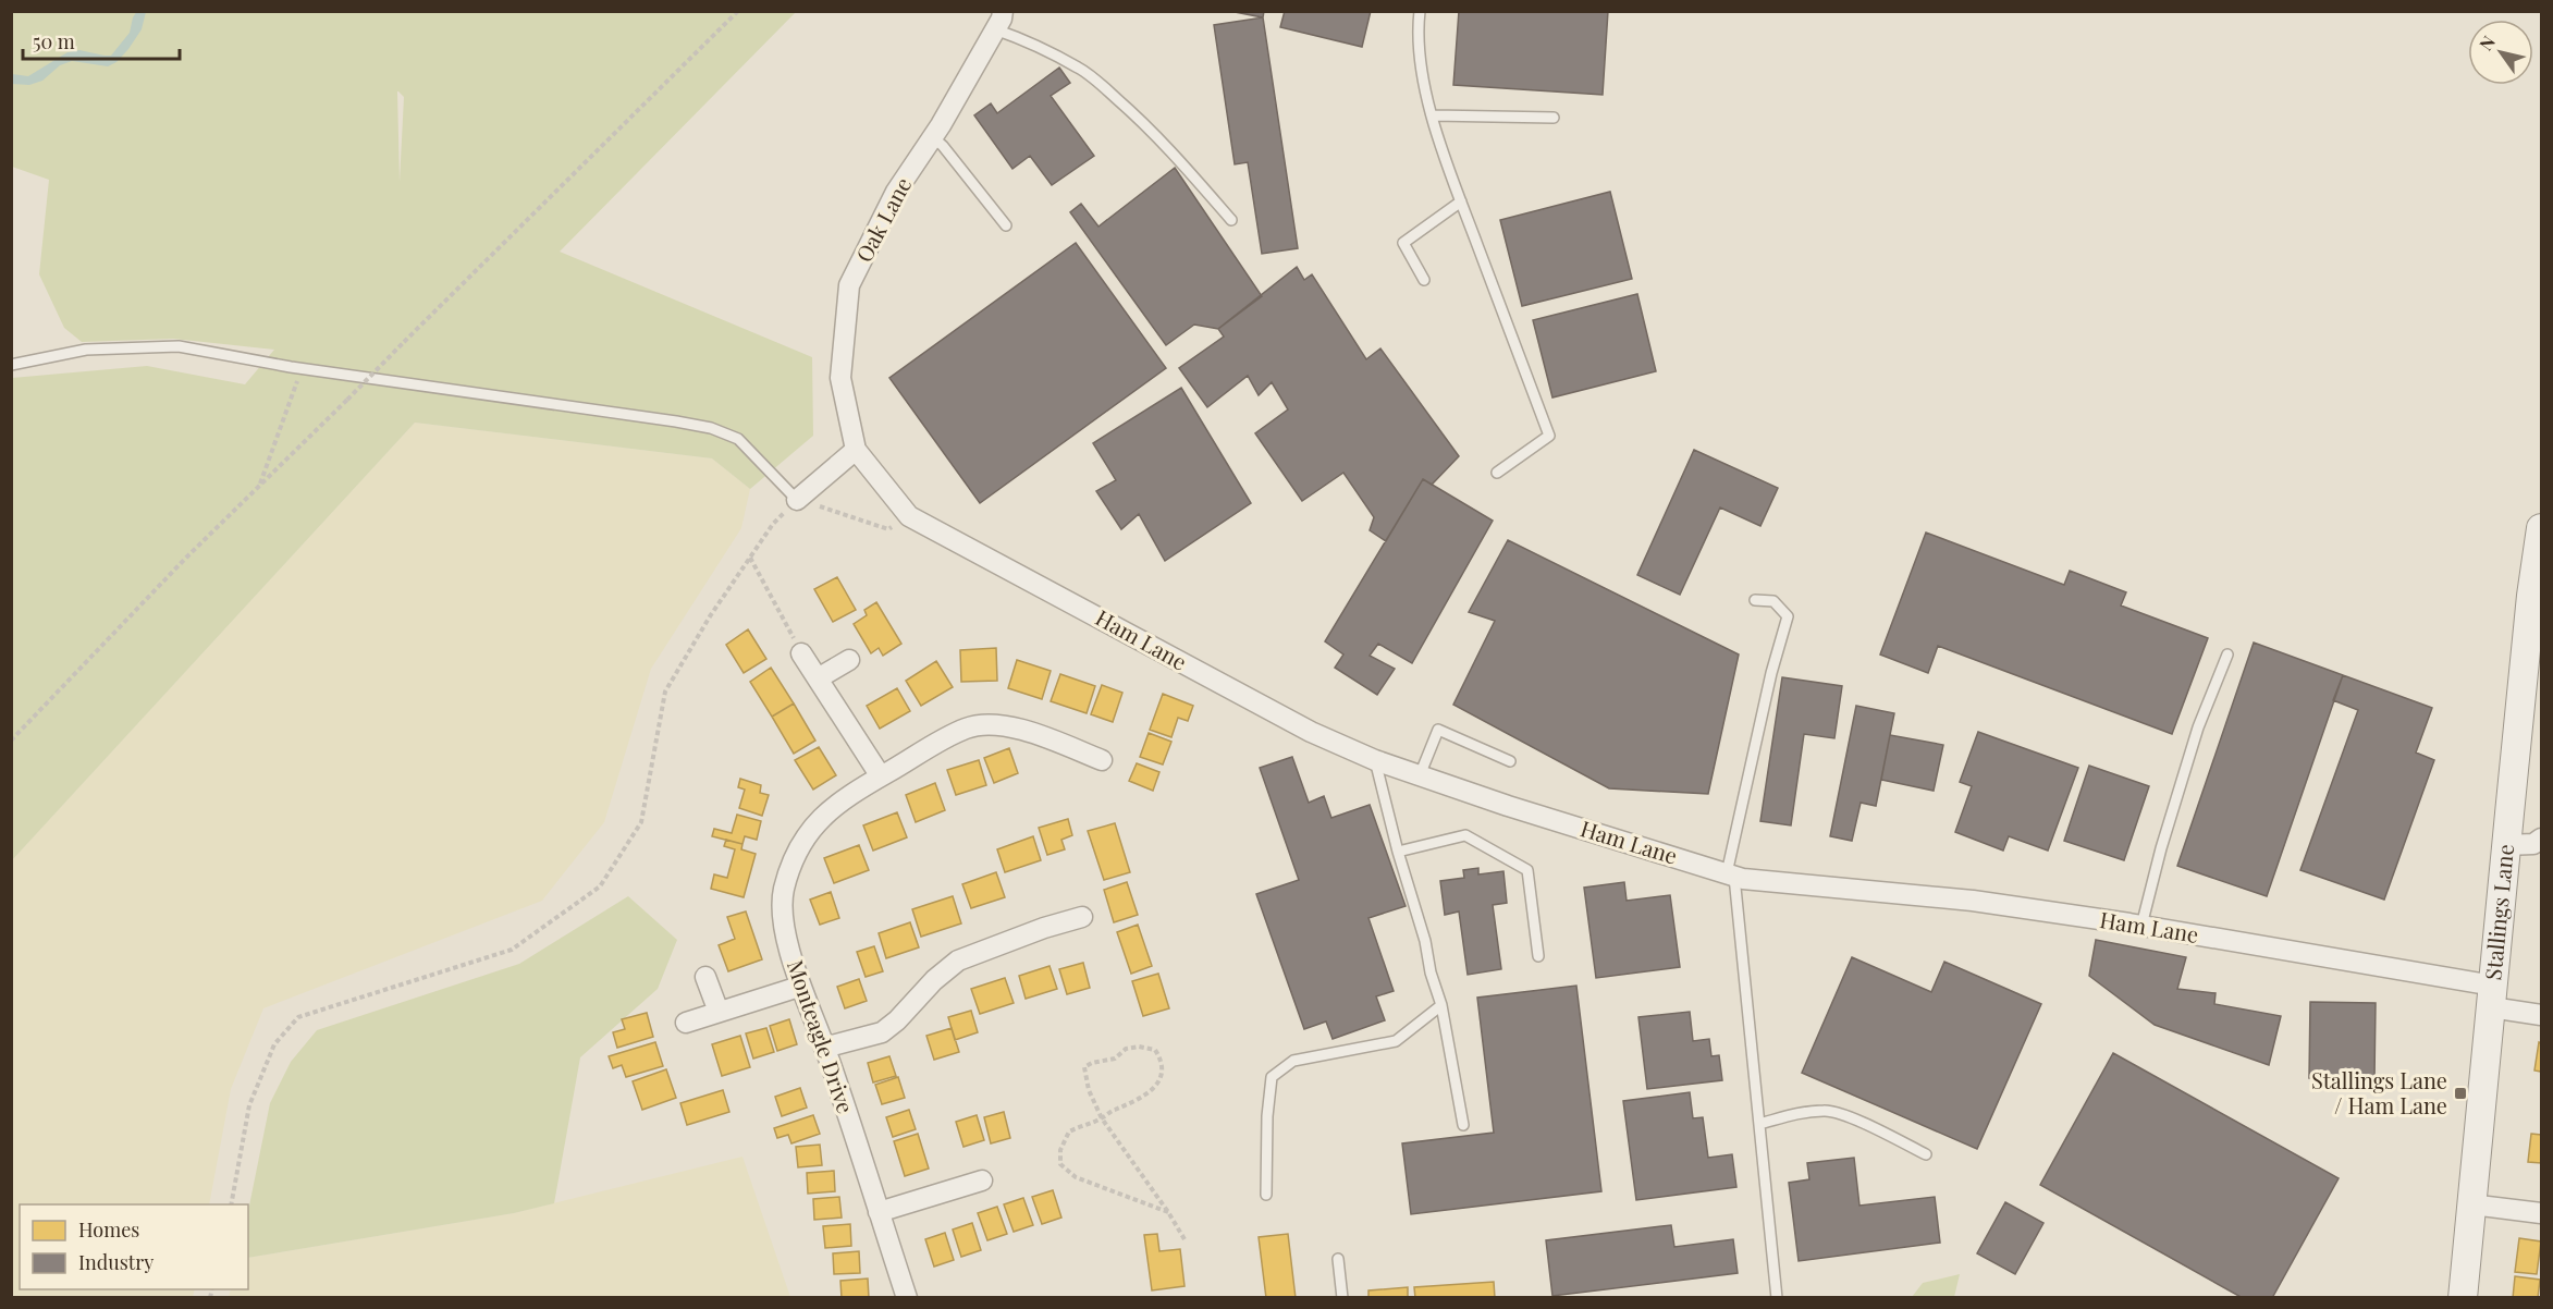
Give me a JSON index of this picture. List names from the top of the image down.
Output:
{
  "streets": {
    "main road": ["Stallings Lane"],
    "street": ["Oak Lane", "Ham Lane", "Monteagle Drive"]
  },
  "crossings": [
    ["Oak Lane", "Ham Lane"],
    ["Ham Lane", "Stallings Lane"]
  ],
  "places": {
    "transit": ["Stallings Lane / Ham Lane"]
  },
  "legend": ["Homes", "Industry"],
  "scale_bar": "50 m",
  "north": "top left"
}
